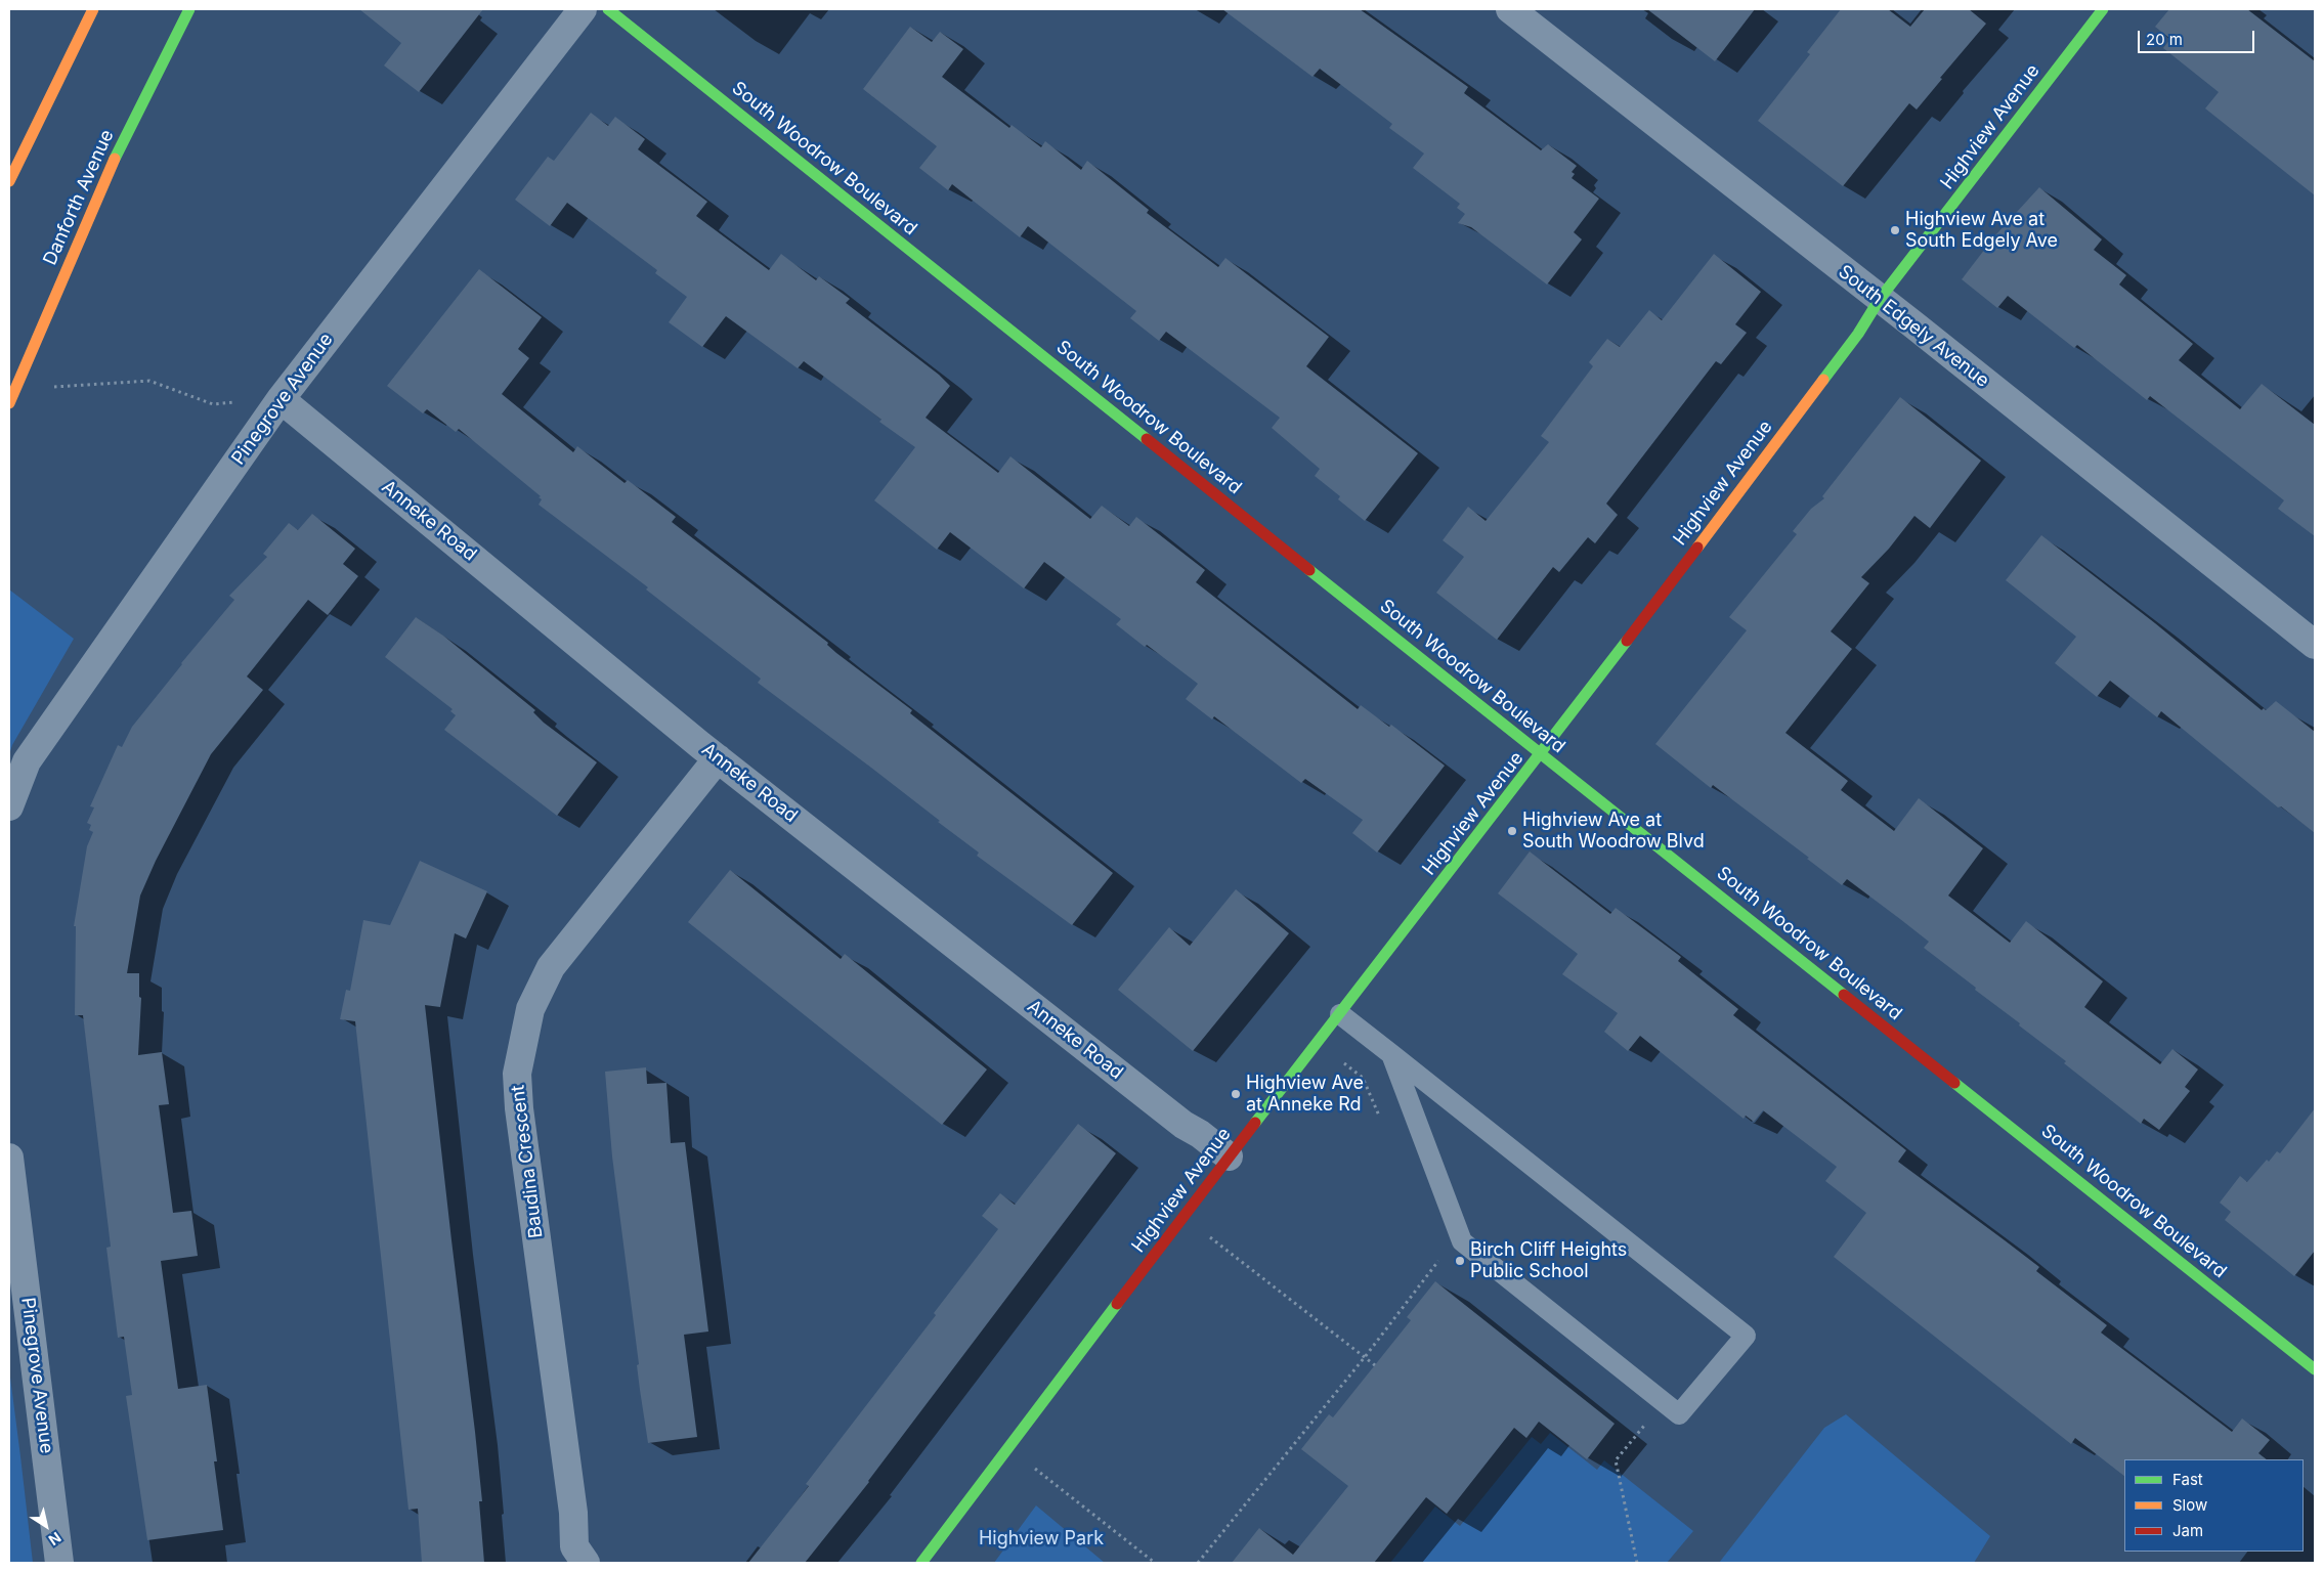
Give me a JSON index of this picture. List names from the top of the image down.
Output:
{
  "streets": {
    "street": [
      "Highview Avenue",
      "South Woodrow Boulevard",
      "Danforth Avenue",
      "South Edgely Avenue",
      "Pinegrove Avenue",
      "Anneke Road",
      "Baudina Crescent"
    ]
  },
  "crossings": [
    ["Highview Avenue", "South Woodrow Boulevard"],
    ["Highview Avenue", "South Edgely Avenue"],
    ["Highview Avenue", "Anneke Road"],
    ["Pinegrove Avenue", "Anneke Road"],
    ["Anneke Road", "Baudina Crescent"]
  ],
  "parks": ["Highview Park"],
  "places": [
    "Highview Ave at South Edgely Ave",
    "Highview Ave at South Woodrow Blvd",
    "Highview Ave at Anneke Rd",
    "Birch Cliff Heights Public School"
  ],
  "legend": ["Fast", "Slow", "Jam"],
  "scale_bar": "20 m",
  "north": "bottom right"
}
